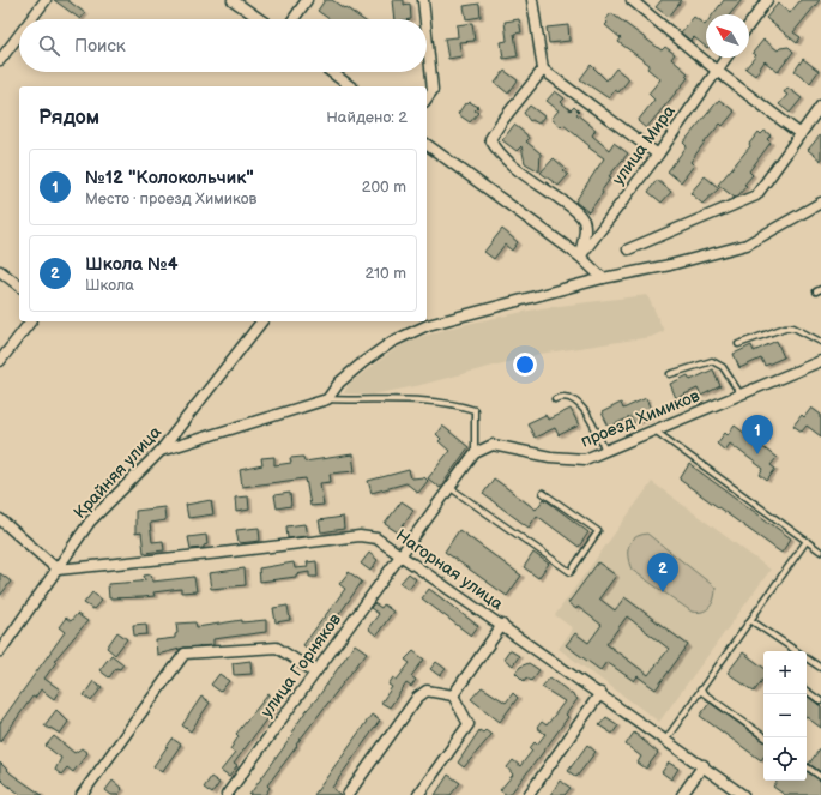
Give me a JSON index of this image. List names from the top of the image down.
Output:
{
  "streets": {
    "street": [
      "улица Мира",
      "проезд Химиков",
      "Крайняя улица",
      "Нагорная улица",
      "улица Горняков"
    ]
  },
  "crossings": [
    ["Крайняя улица", "Нагорная улица"],
    ["Нагорная улица", "улица Горняков"]
  ],
  "north": "top left",
  "page": {
    "search": "Поиск",
    "heading": ["Рядом", "Найдено: 2"],
    "list": [
      {
        "mark": "1",
        "name": "№12 \"Колокольчик\"",
        "note": "Место · проезд Химиков",
        "value": "200 m"
      },
      {
        "mark": "2",
        "name": "Школа №4",
        "note": "Школа",
        "value": "210 m"
      }
    ],
    "pins": ["1", "2"],
    "map_buttons": ["+", "−"]
  }
}
